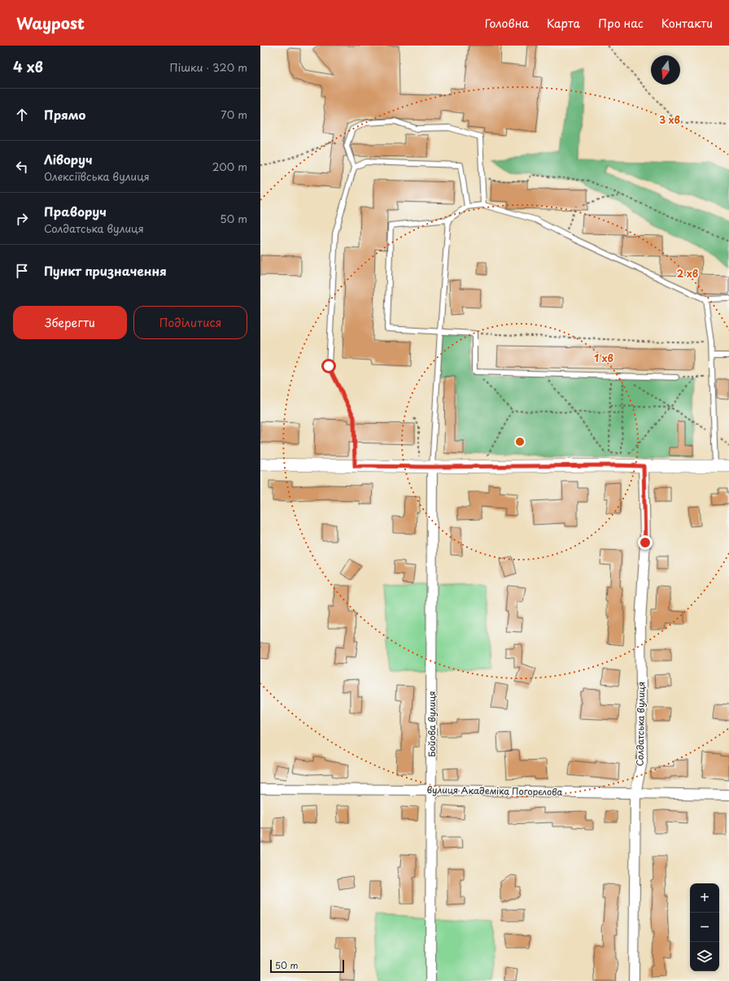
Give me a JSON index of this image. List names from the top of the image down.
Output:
{
  "streets": {
    "street": ["Бойова вулиця", "Солдатська вулиця", "вулиця Академіка Погорєлова"]
  },
  "crossings": [
    ["Бойова вулиця", "вулиця Академіка Погорєлова"],
    ["Солдатська вулиця", "вулиця Академіка Погорєлова"]
  ],
  "scale_bar": "50 m",
  "north": "bottom",
  "page": {
    "header": "Waypost",
    "nav": [
      "Головна",
      "Карта",
      "Про нас",
      "Контакти"
    ],
    "heading": ["4 хв", "Пішки · 320 m"],
    "list": [
      ["Прямо", "70 m"],
      ["Ліворуч", "Олексіївська вулиця", "200 m"],
      ["Праворуч", "Солдатська вулиця", "50 m"],
      "Пункт призначення"
    ],
    "buttons": ["Зберегти", "Поділитися"],
    "map_buttons": ["+", "−"],
    "scale": "50 m"
  },
  "rings": ["3 хв", "2 хв", "1 хв"]
}
